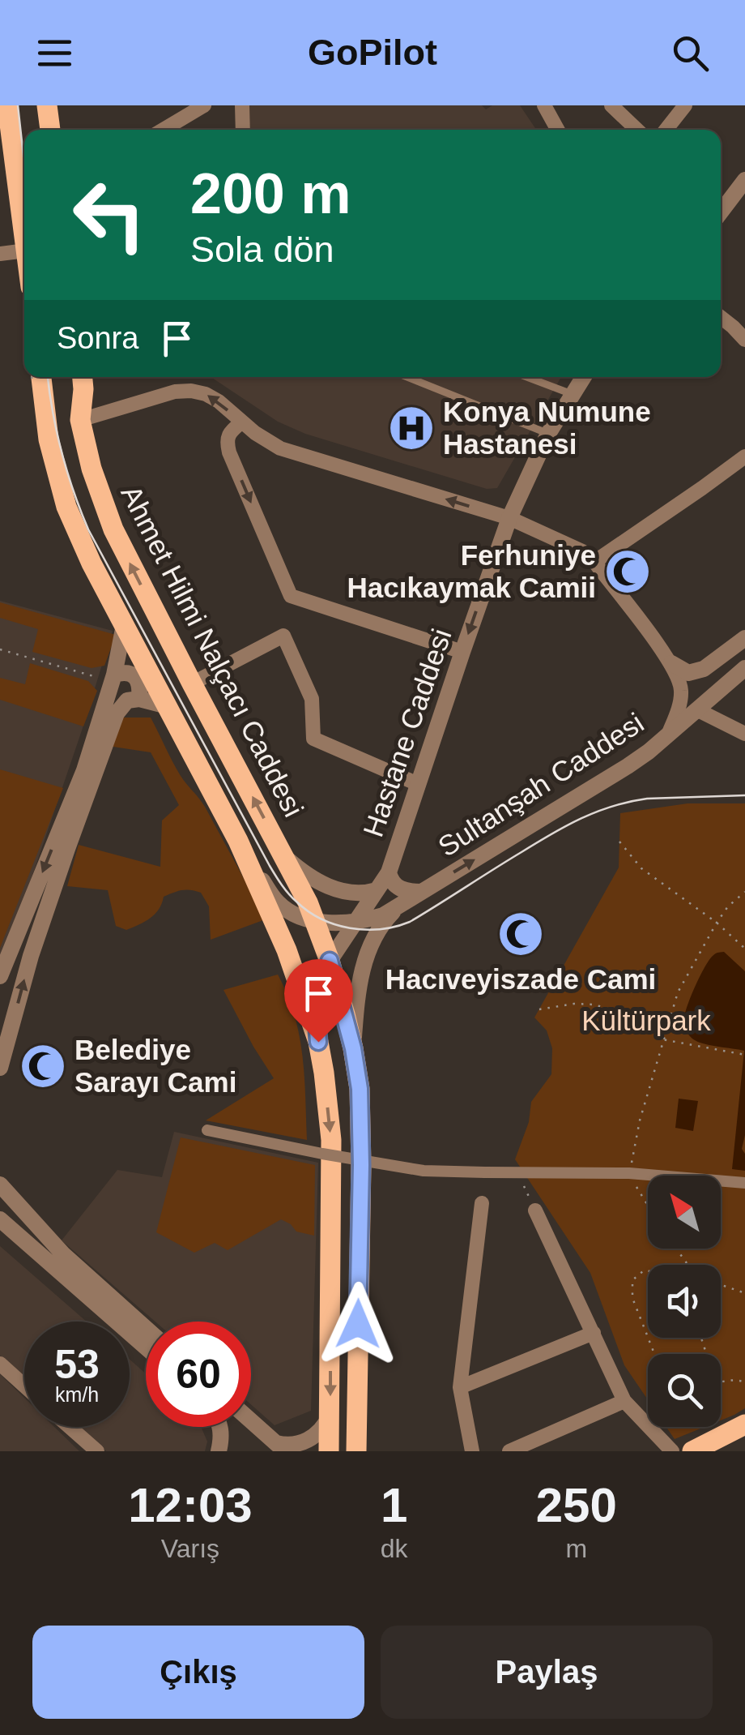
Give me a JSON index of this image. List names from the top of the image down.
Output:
{
  "streets": {
    "main road": ["Ahmet Hilmi Nalçacı Caddesi"],
    "street": ["Hastane Caddesi", "Sultanşah Caddesi"]
  },
  "crossings": [
    ["Ahmet Hilmi Nalçacı Caddesi", "Hastane Caddesi"]
  ],
  "one_way": ["Sultanşah Caddesi"],
  "parks": ["Kültürpark"],
  "places": {
    "hospital": ["Konya Numune Hastanesi"],
    "mosque": ["Ferhuniye Hacıkaymak Camii", "Hacıveyiszade Cami", "Belediye Sarayı Cami"]
  },
  "north": "top left",
  "page": {
    "header": "GoPilot",
    "turn": ["200 m", "Sola dön"],
    "then": "Sonra",
    "speed": "53 km/h",
    "limit": "60",
    "eta": [
      "12:03",
      "Varış",
      "1",
      "dk",
      "250",
      "m"
    ],
    "buttons": ["Çıkış", "Paylaş"]
  }
}
